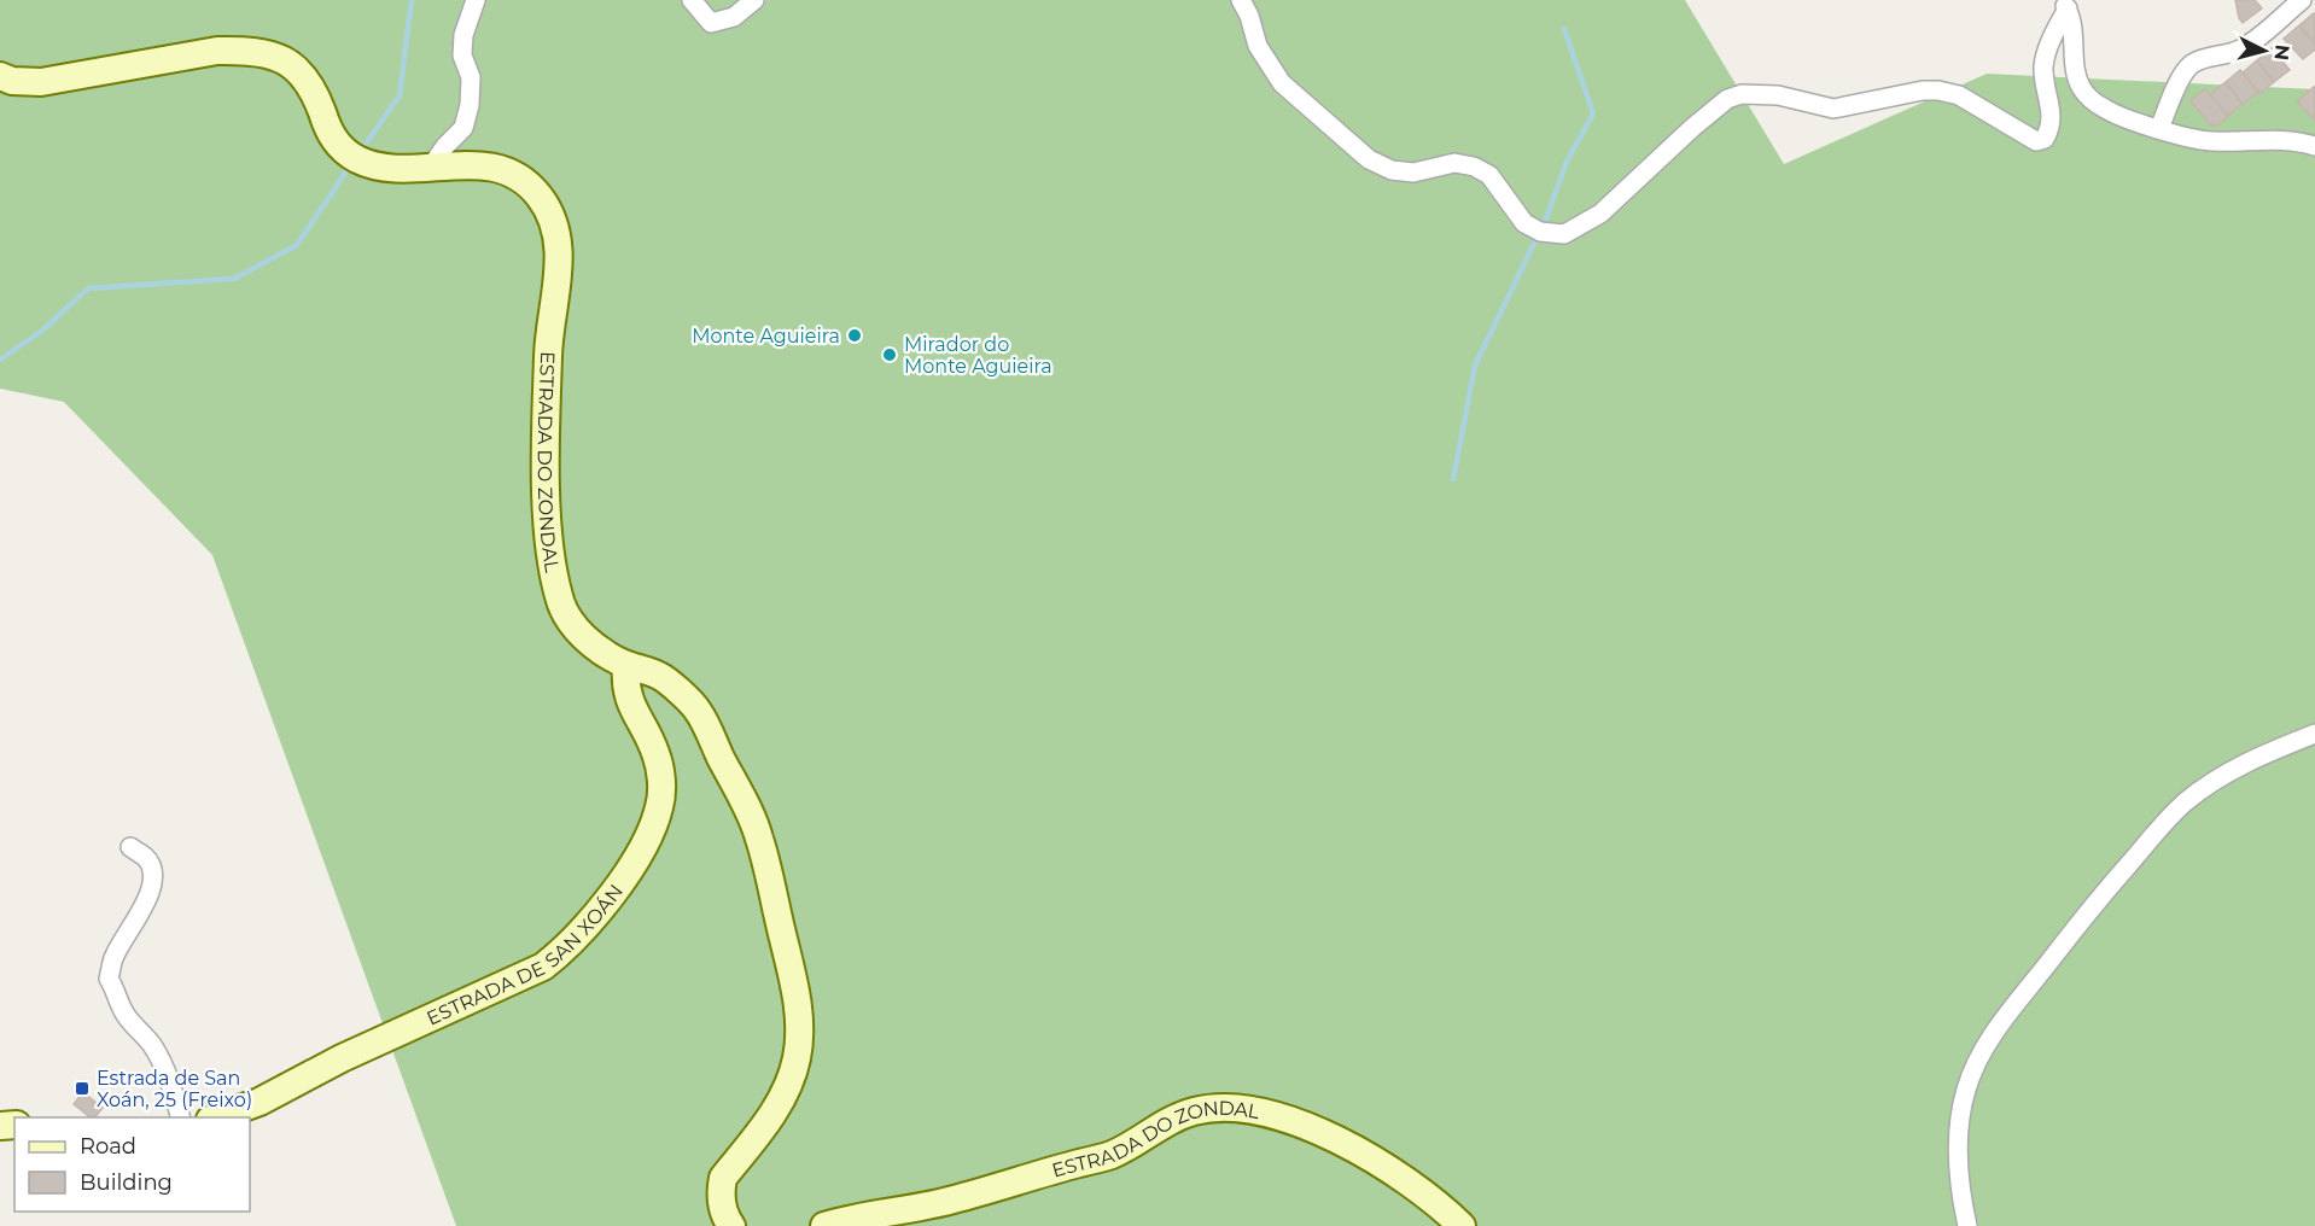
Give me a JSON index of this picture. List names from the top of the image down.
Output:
{
  "streets": {
    "street": ["ESTRADA DO ZONDAL", "ESTRADA DE SAN XOÁN"]
  },
  "crossings": [
    ["ESTRADA DO ZONDAL", "ESTRADA DE SAN XOÁN"]
  ],
  "places": {
    "other": ["Monte Aguieira", "Mirador do Monte Aguieira"],
    "transit": ["Estrada de San Xoán, 25 (Freixo)"]
  },
  "legend": ["Road", "Building"],
  "north": "right"
}
